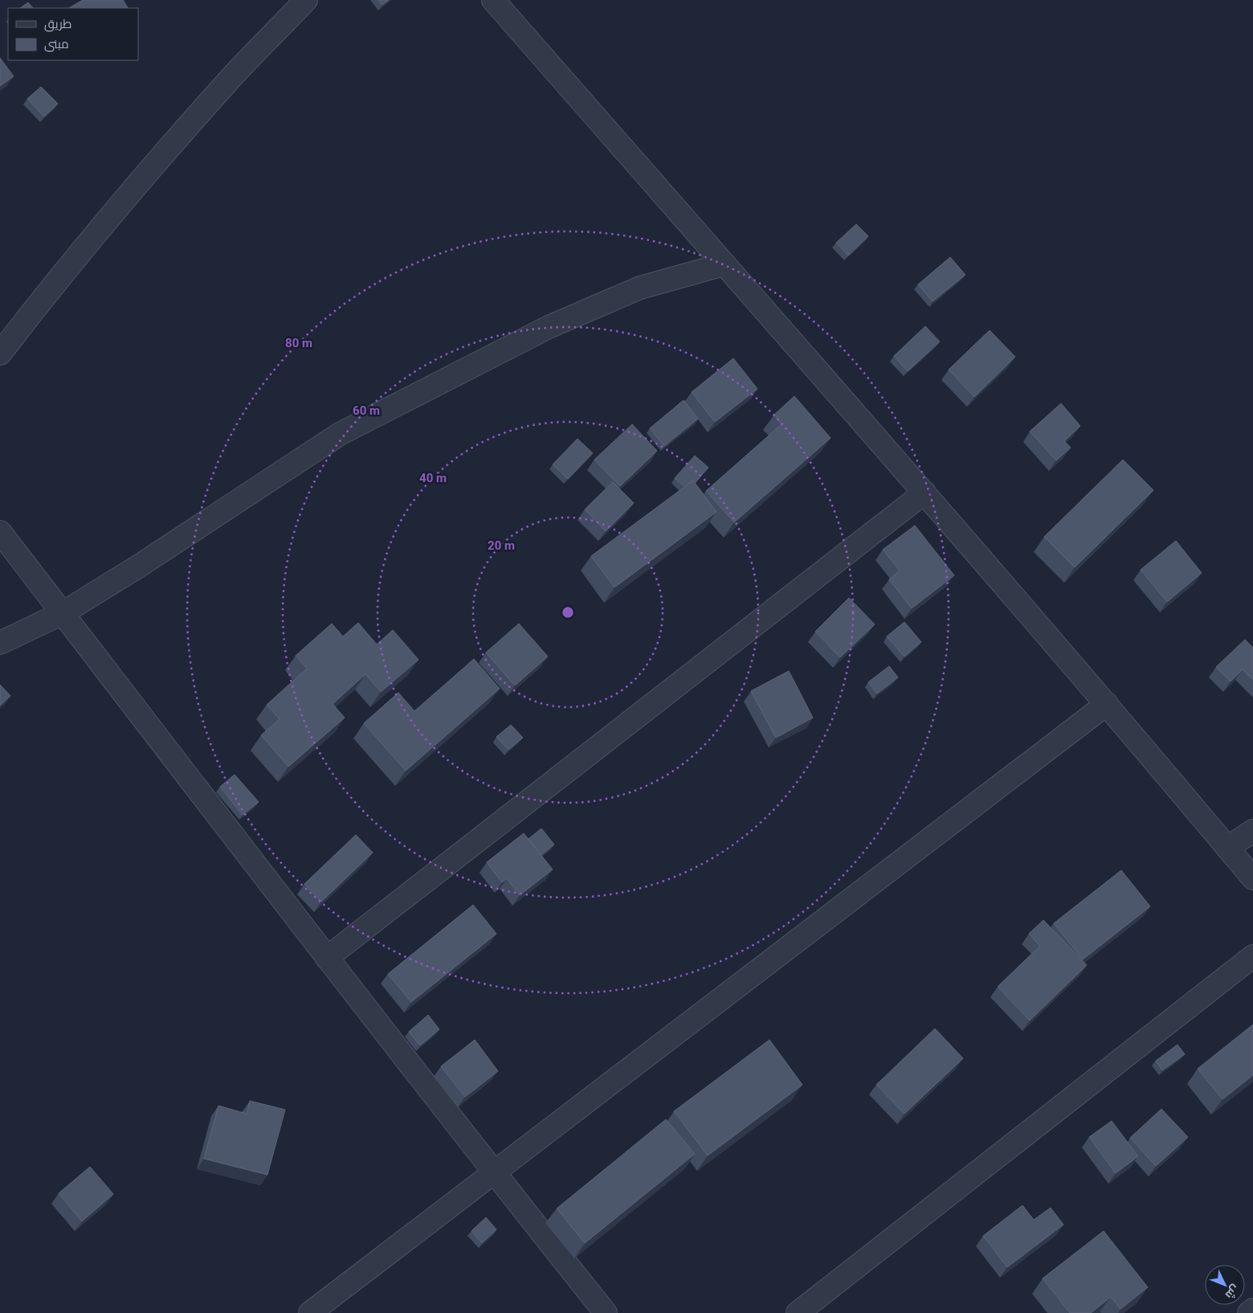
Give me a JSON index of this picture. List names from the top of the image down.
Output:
{
  "legend": ["طريق", "مبنى"],
  "north": "bottom right",
  "rings": [
    "80 m",
    "60 m",
    "40 m",
    "20 m"
  ]
}
